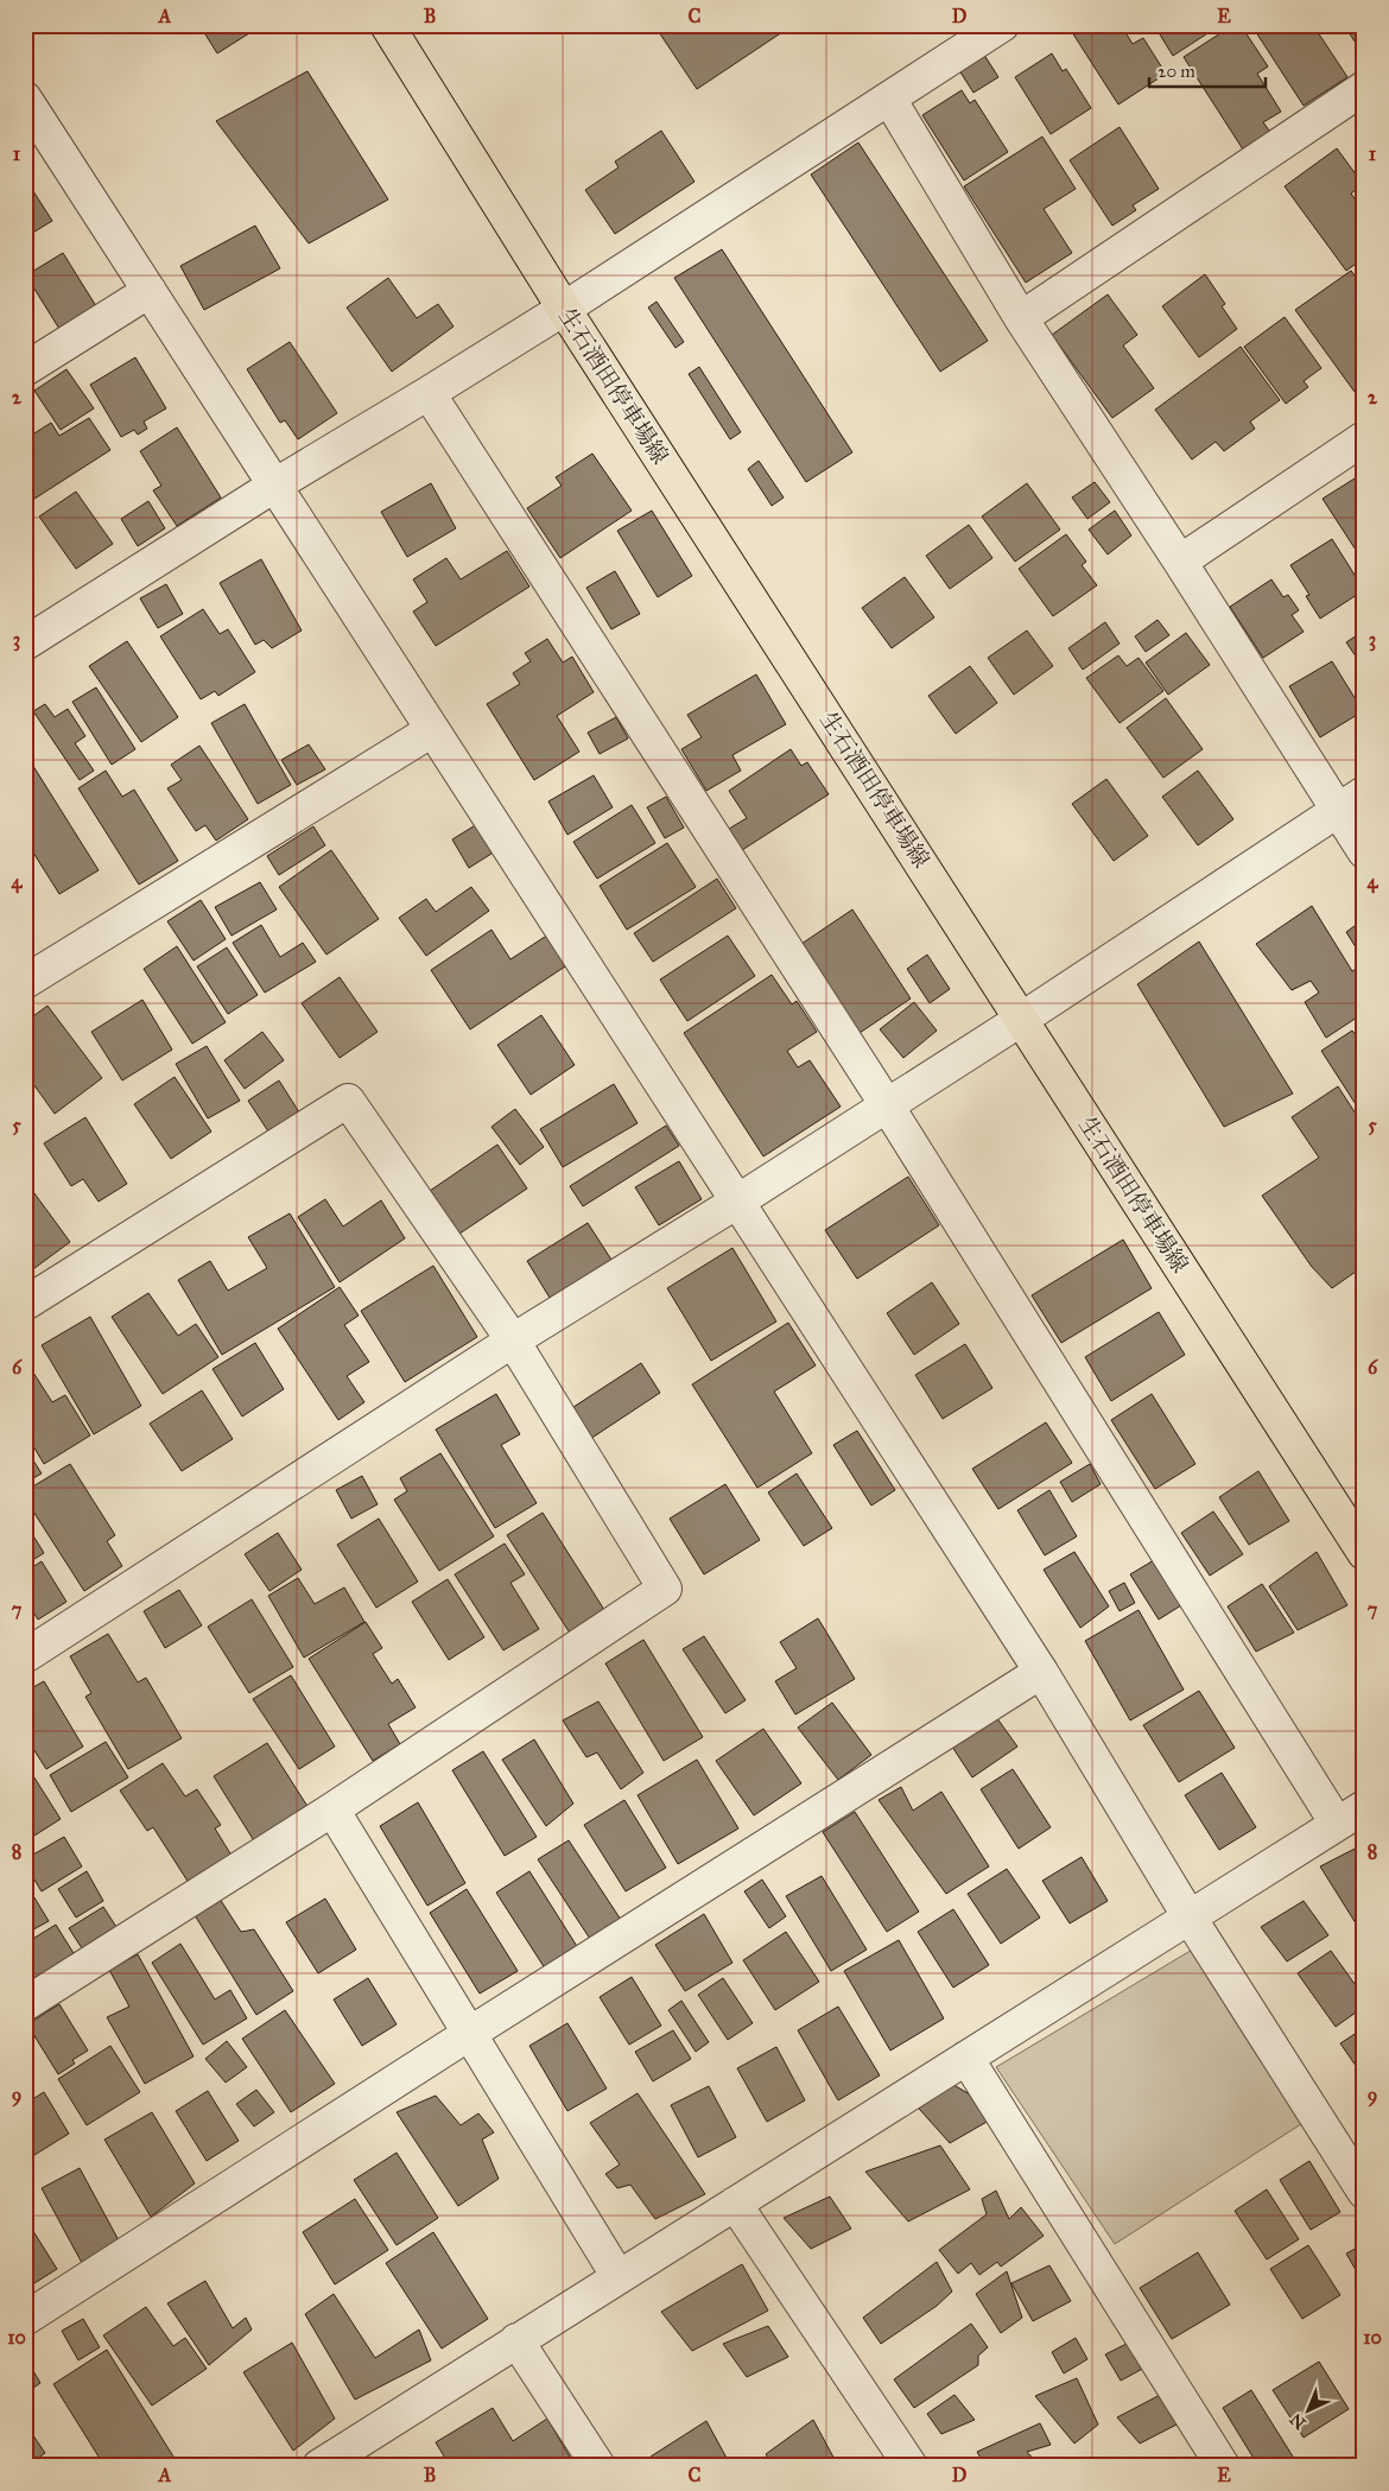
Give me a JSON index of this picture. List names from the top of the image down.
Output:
{
  "streets": {
    "main road": ["生石酒田停車場線"]
  },
  "scale_bar": "20 m",
  "north": "bottom left",
  "grid": {
    "columns": [
      "A",
      "B",
      "C",
      "D",
      "E"
    ],
    "rows": [
      "1",
      "2",
      "3",
      "4",
      "5",
      "6",
      "7",
      "8",
      "9",
      "10"
    ]
  }
}
